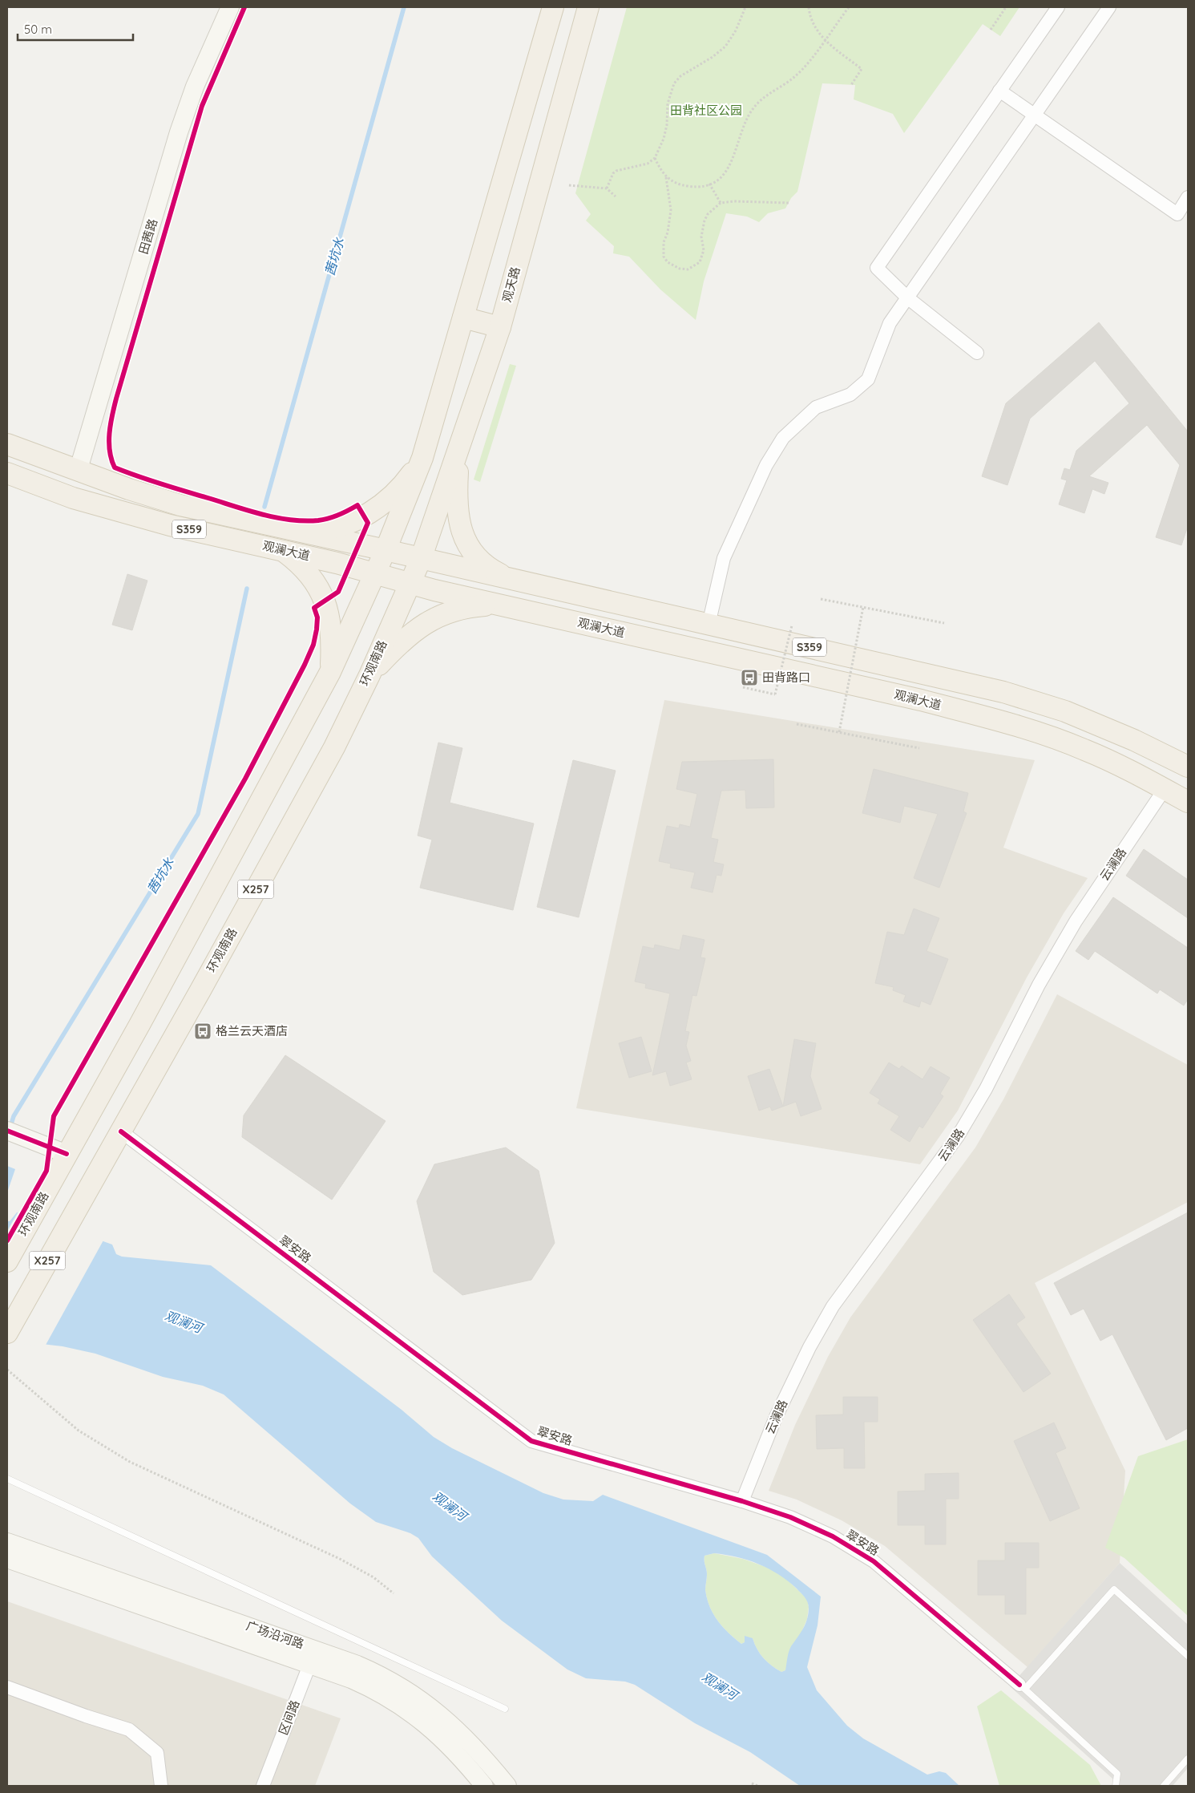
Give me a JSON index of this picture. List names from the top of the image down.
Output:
{
  "streets": {
    "main road": [
      "观天路",
      "S359",
      "观澜大道",
      "环观南路",
      "X257"
    ],
    "street": [
      "田茜路",
      "云澜路",
      "翠安路",
      "广场沿河路",
      "区间路"
    ]
  },
  "crossings": [
    ["田茜路", "观澜大道"],
    ["观天路", "观澜大道"],
    ["观天路", "环观南路"],
    ["观澜大道", "环观南路"],
    ["观澜大道", "云澜路"],
    ["环观南路", "翠安路"],
    ["云澜路", "翠安路"],
    ["广场沿河路", "区间路"]
  ],
  "water": ["茜坑水", "观澜河"],
  "parks": ["田背社区公园"],
  "places": {
    "bus stop": ["田背路口", "格兰云天酒店"]
  },
  "scale_bar": "50 m"
}
